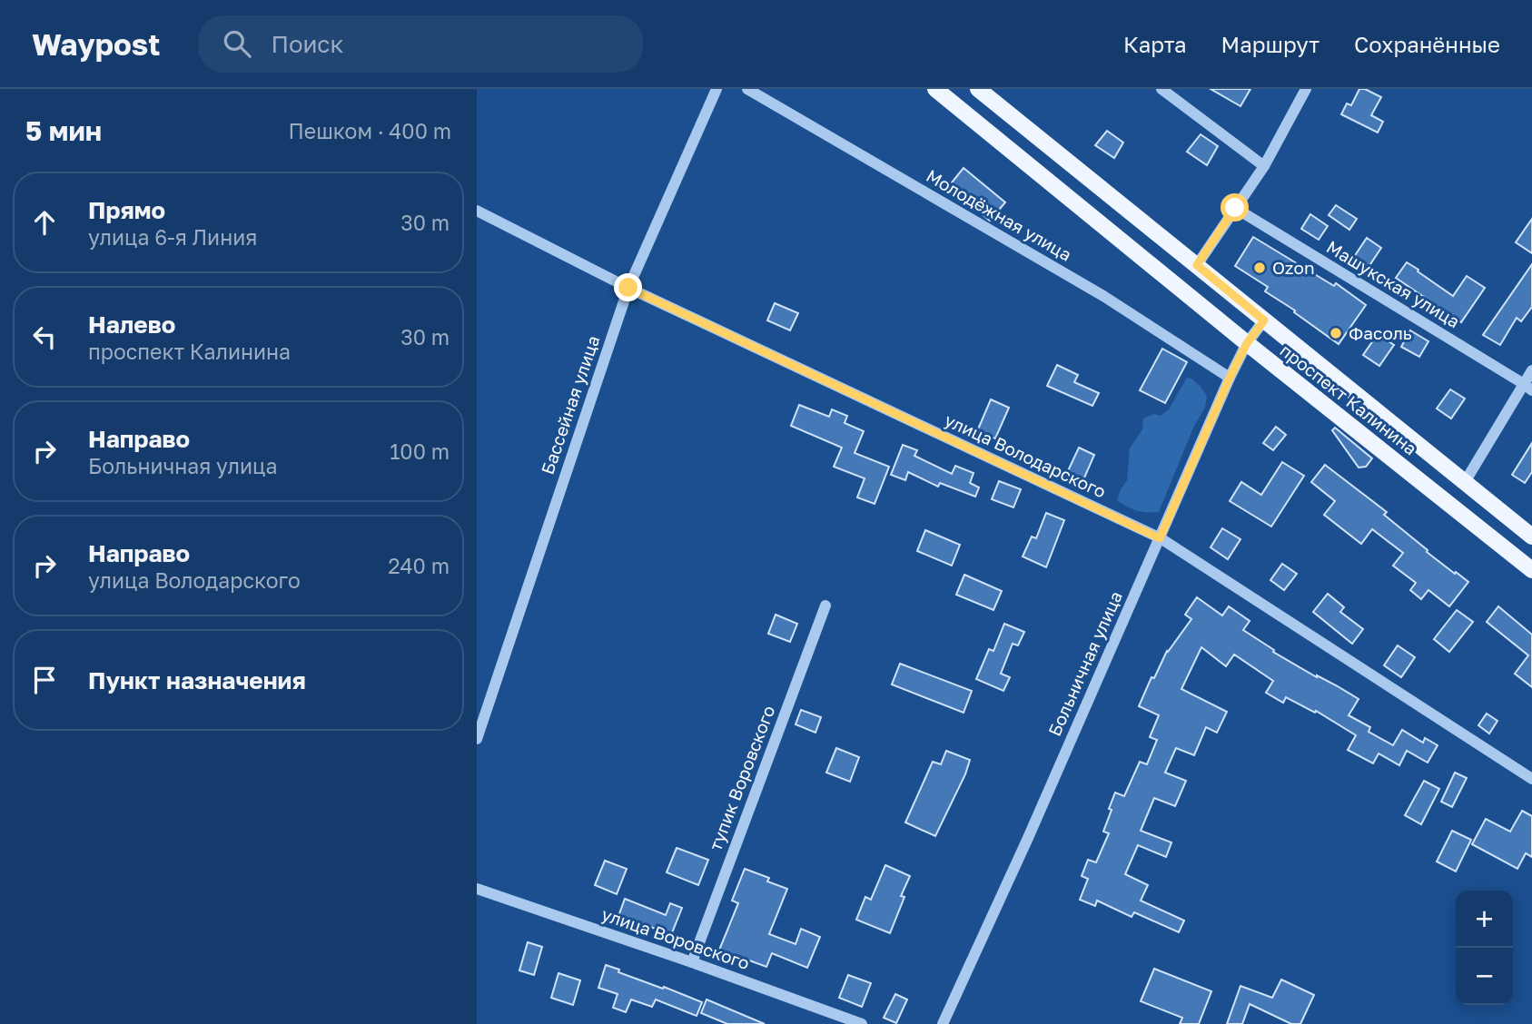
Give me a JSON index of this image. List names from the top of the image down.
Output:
{
  "streets": {
    "main road": ["проспект Калинина"],
    "street": [
      "Молодёжная улица",
      "Машукская улица",
      "Бассейная улица",
      "улица Володарского",
      "Больничная улица",
      "тупик Воровского",
      "улица Воровского"
    ]
  },
  "crossings": [
    ["Молодёжная улица", "Больничная улица"],
    ["проспект Калинина", "Больничная улица"],
    ["Бассейная улица", "улица Володарского"],
    ["улица Володарского", "Больничная улица"],
    ["тупик Воровского", "улица Воровского"]
  ],
  "places": ["Ozon", "Фасоль"],
  "page": {
    "header": "Waypost",
    "search": "Поиск",
    "nav": ["Карта", "Маршрут", "Сохранённые"],
    "heading": ["5 мин", "Пешком · 400 m"],
    "list": [
      ["Прямо", "улица 6-я Линия", "30 m"],
      ["Налево", "проспект Калинина", "30 m"],
      ["Направо", "Больничная улица", "100 m"],
      ["Направо", "улица Володарского", "240 m"],
      "Пункт назначения"
    ],
    "map_buttons": ["+", "−"]
  }
}
